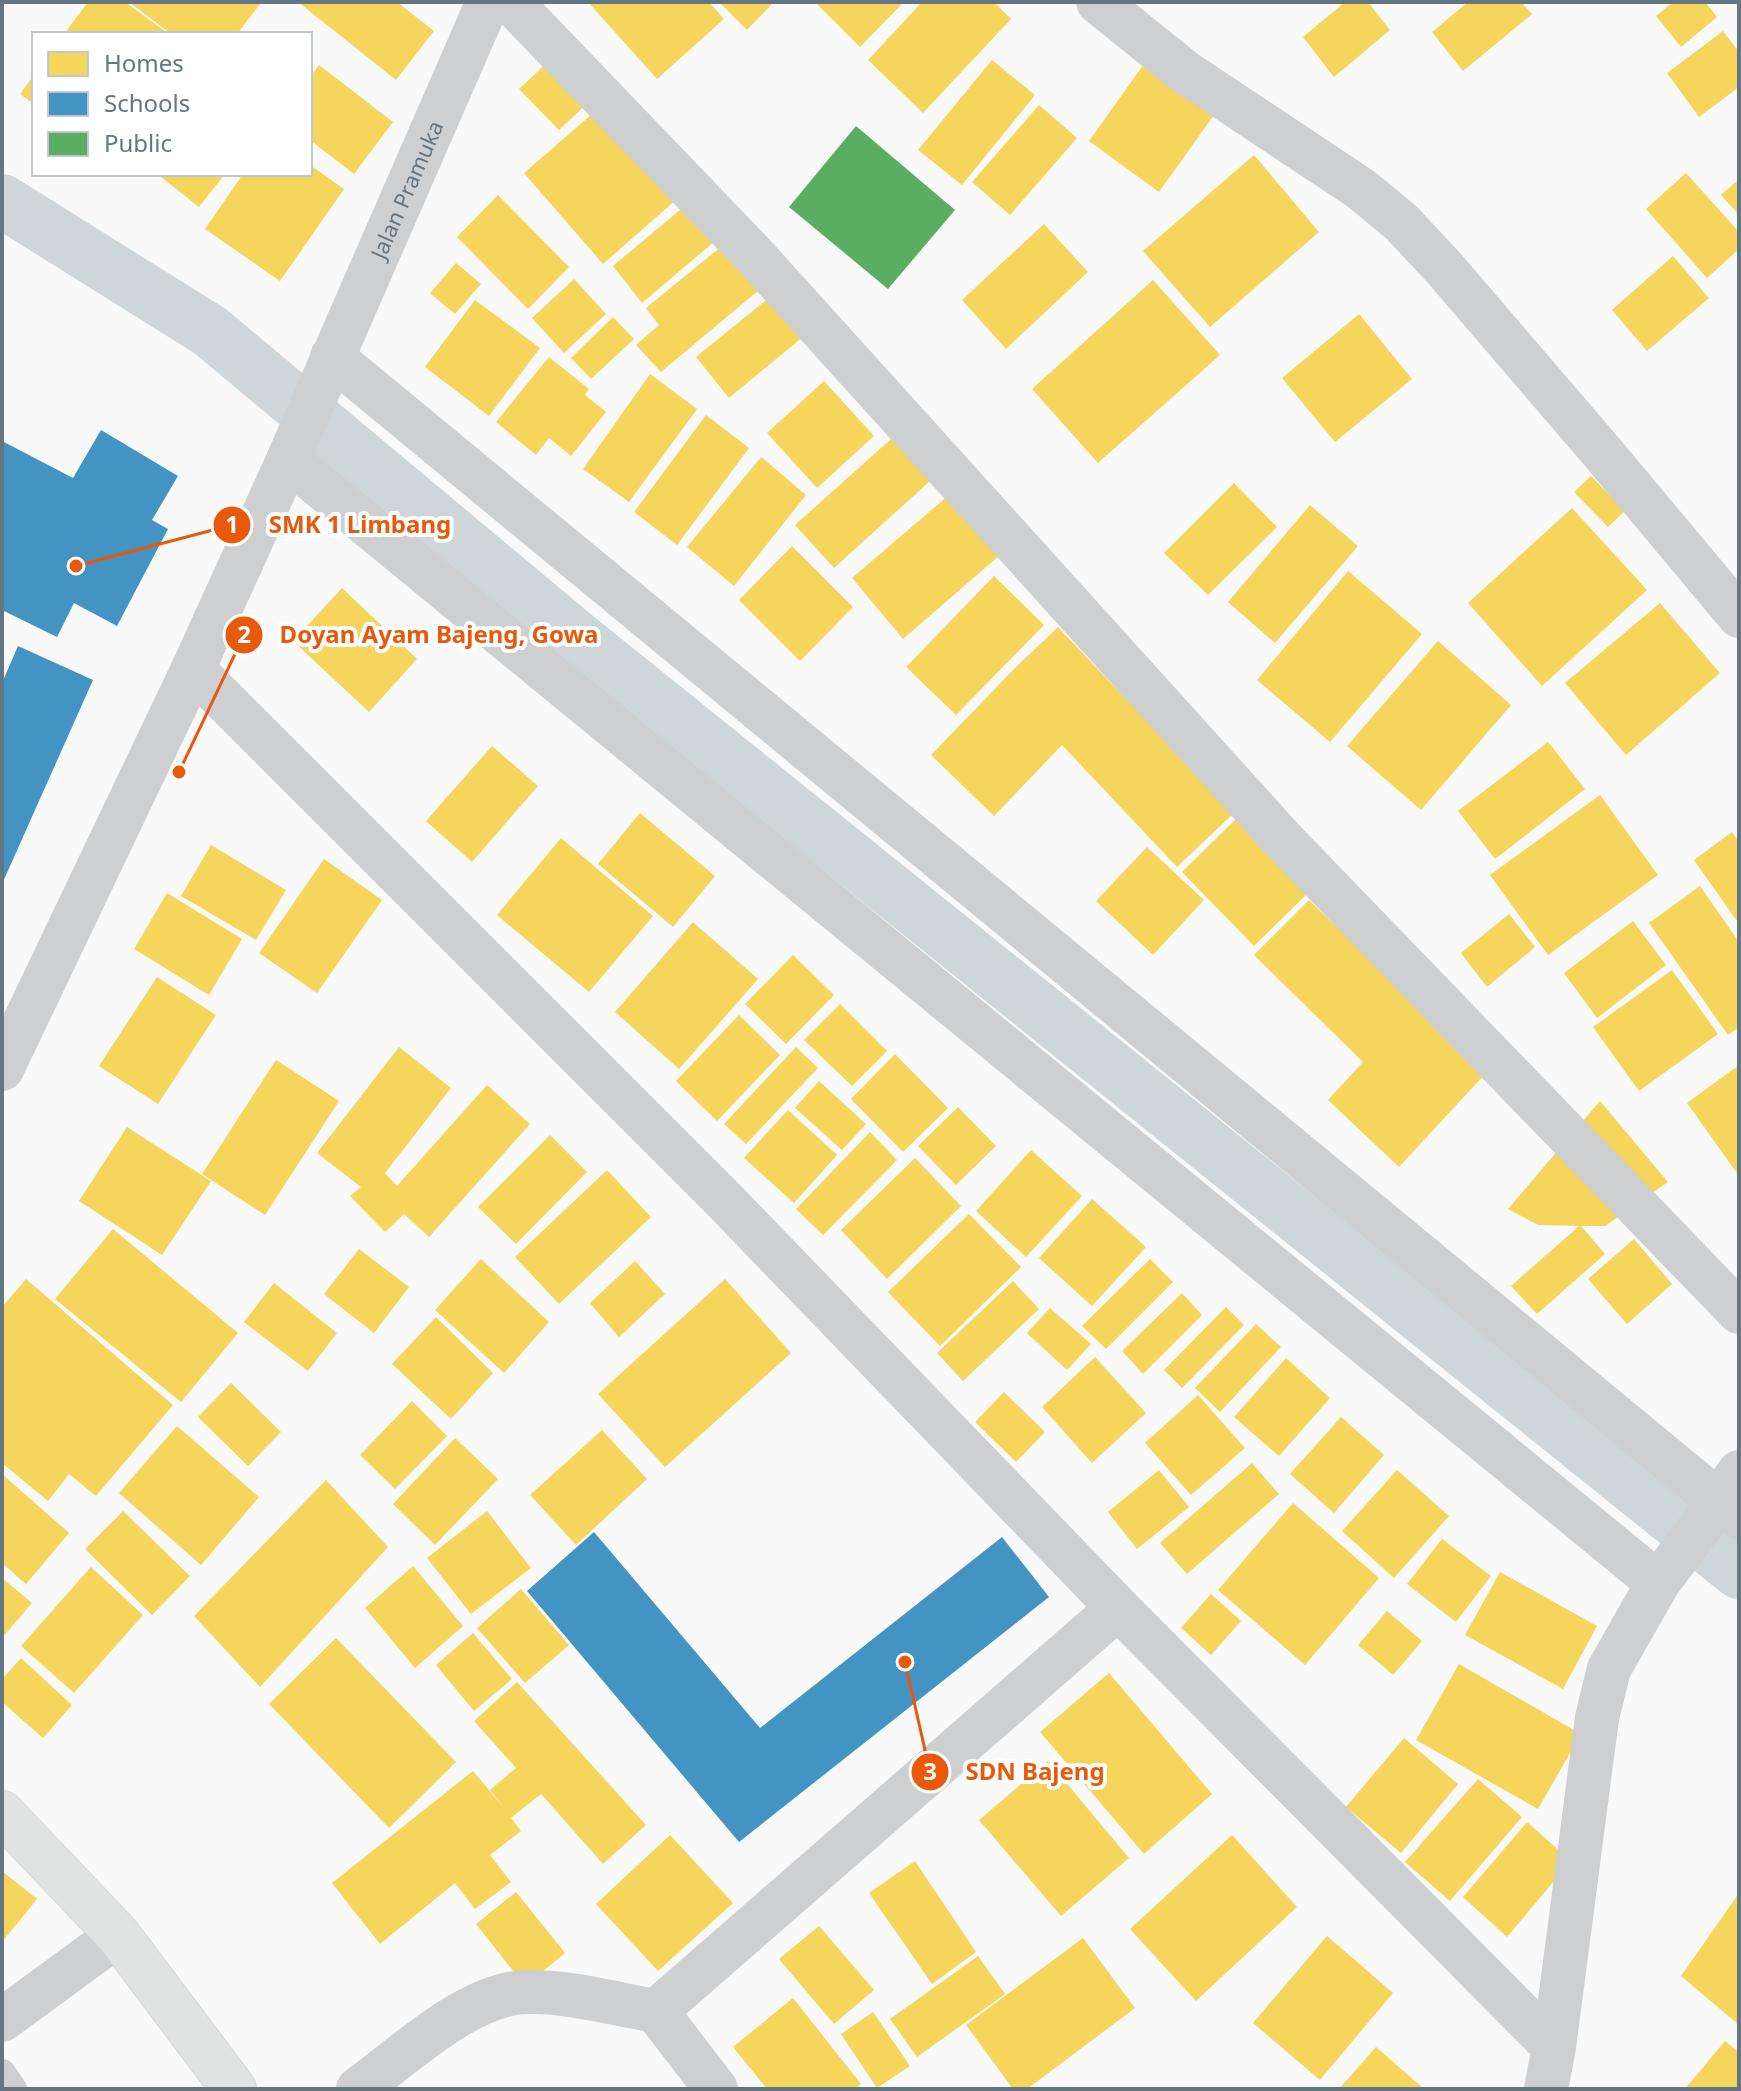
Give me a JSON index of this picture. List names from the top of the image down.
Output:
{
  "streets": {
    "street": ["Jalan Pramuka"]
  },
  "places": ["SMK 1 Limbang", "Doyan Ayam Bajeng, Gowa", "SDN Bajeng"],
  "legend": ["Homes", "Schools", "Public"]
}
